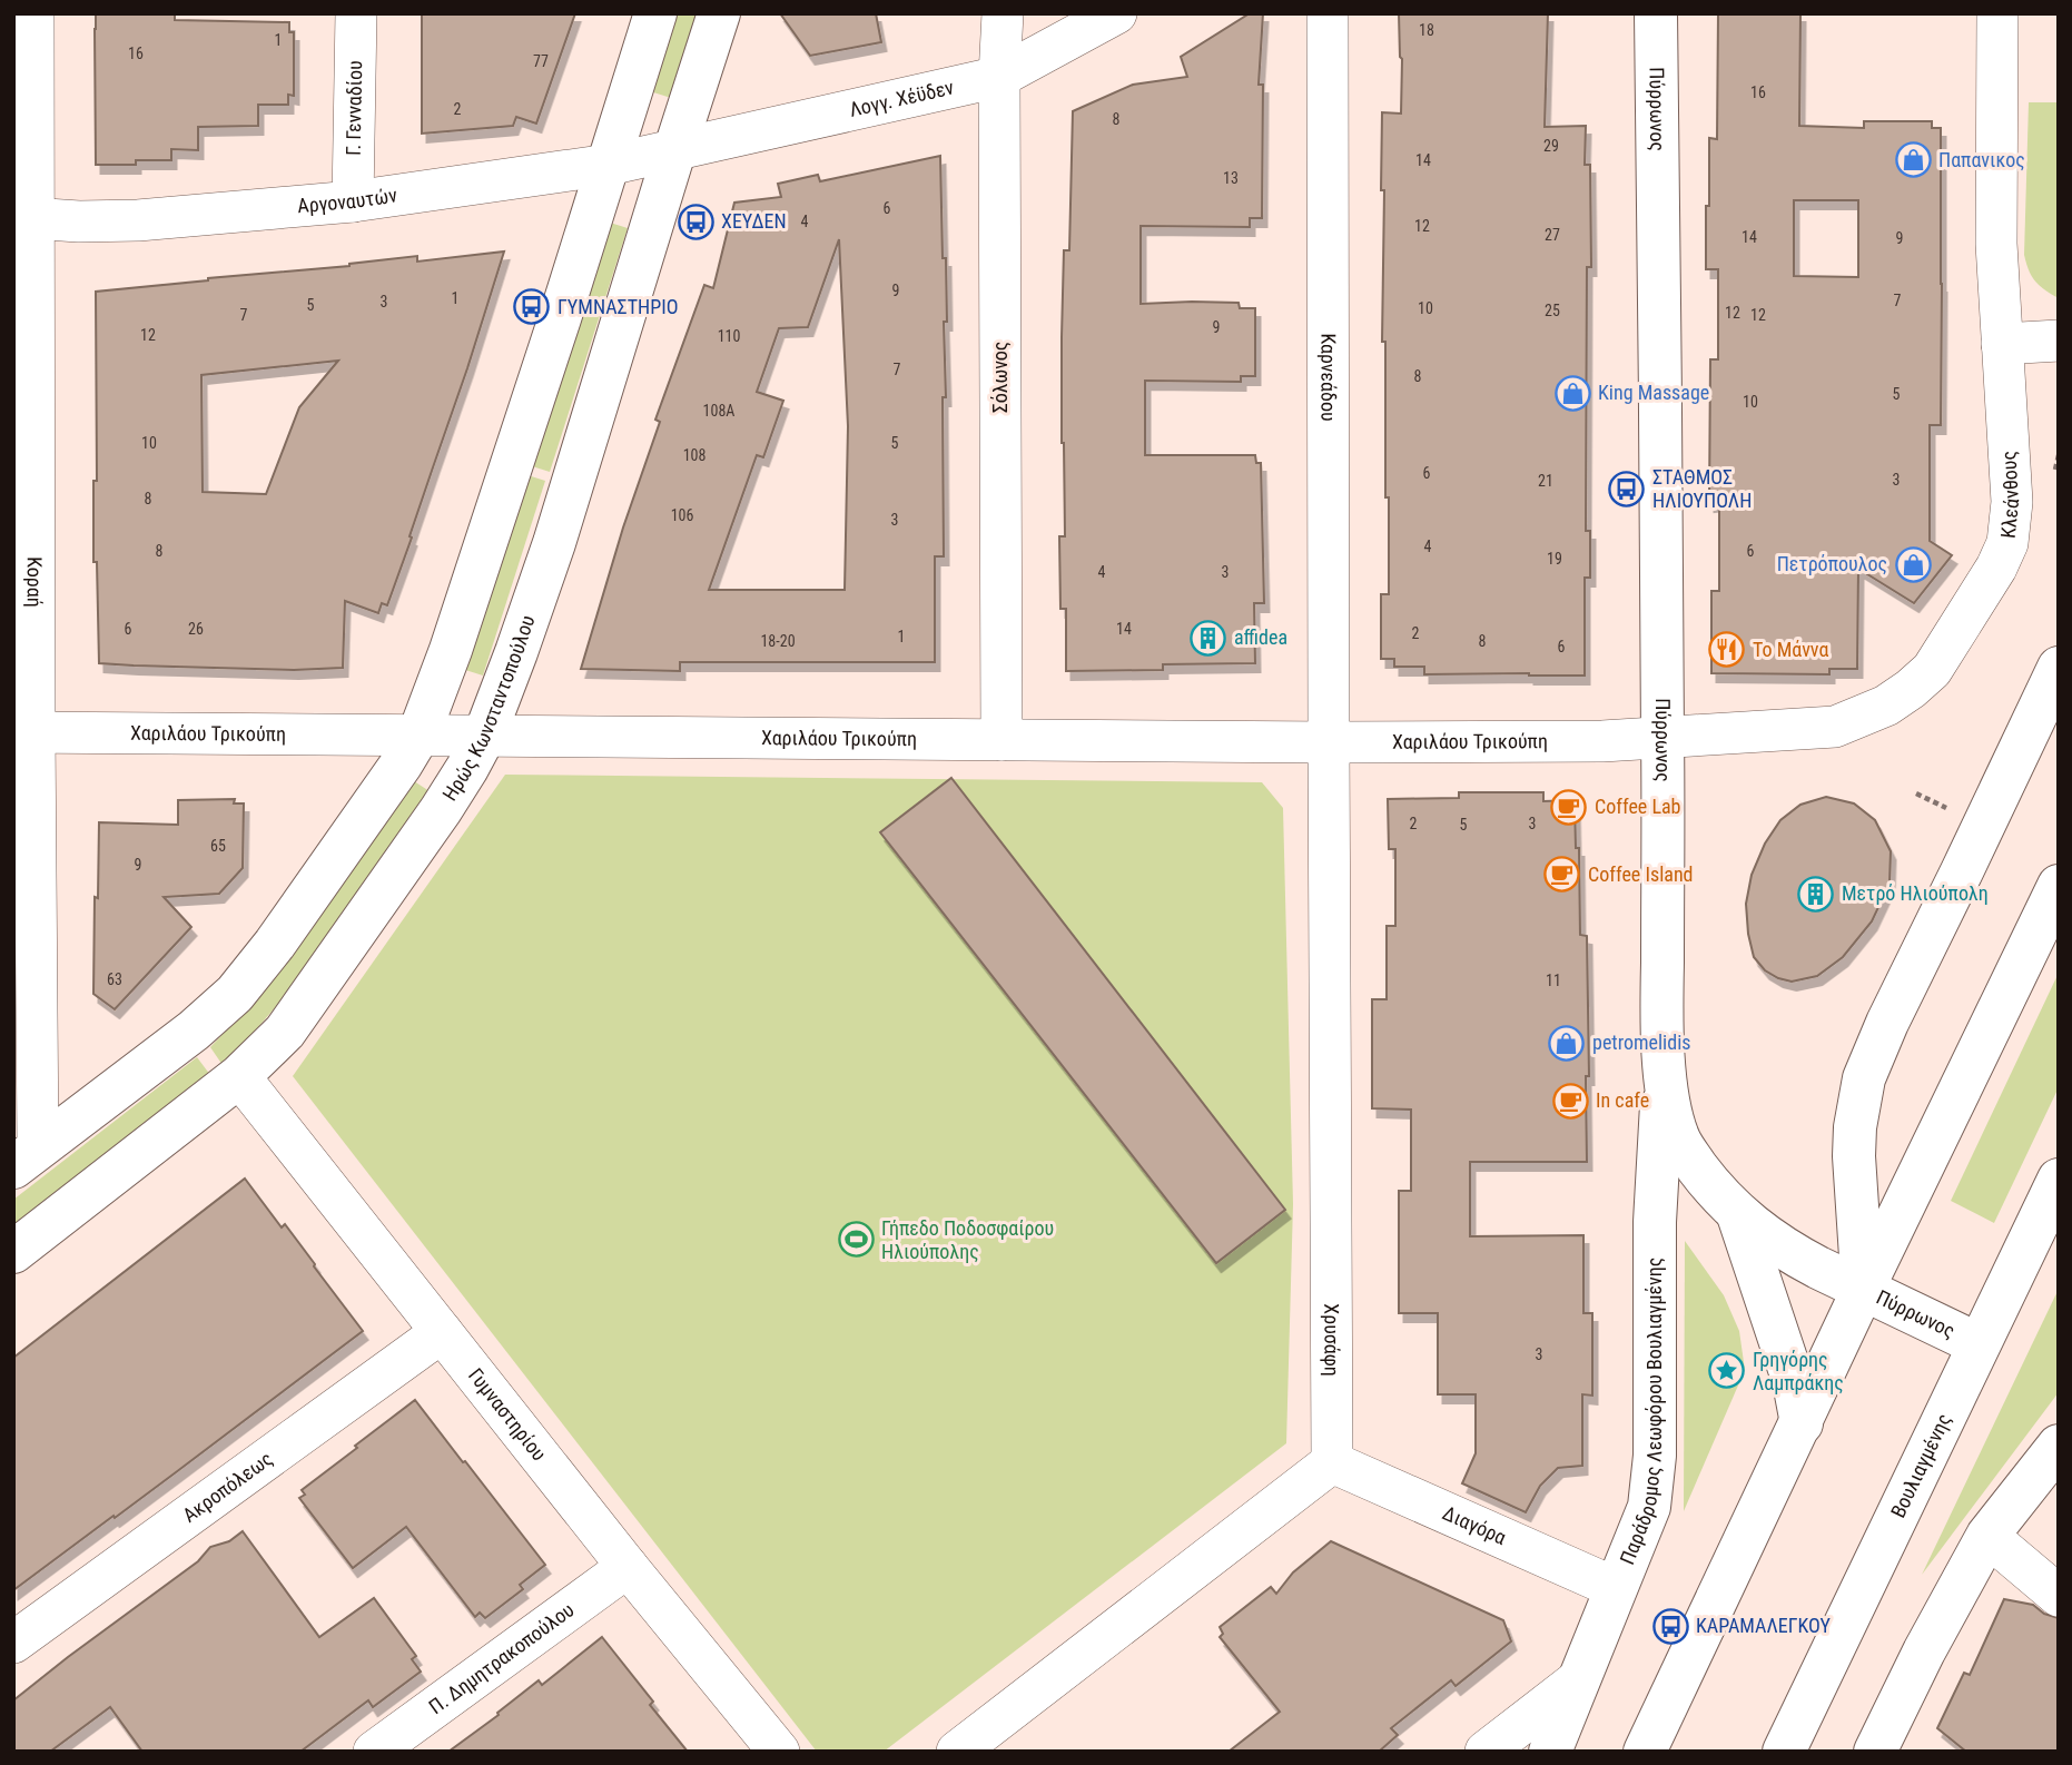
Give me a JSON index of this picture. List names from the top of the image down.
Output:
{
  "streets": {
    "street": [
      "Λογγ. Χέϋδεν",
      "Γ. Γενναδίου",
      "Πύρρωνος",
      "Αργοναυτών",
      "Σόλωνος",
      "Καρνεάδου",
      "Κλεάνθους",
      "Κοραή",
      "Ηρώς Κωνσταντοπούλου",
      "Χαριλάου Τρικούπη",
      "Χρυσάφη",
      "Παράδρομος Λεωφόρου Βουλιαγμένης",
      "Γυμναστηρίου",
      "Βουλιαγμένης",
      "Ακροπόλεως",
      "Διαγόρα",
      "Π. Δημητρακοπούλου"
    ]
  },
  "crossings": [
    ["Λογγ. Χέϋδεν", "Αργοναυτών"],
    ["Λογγ. Χέϋδεν", "Σόλωνος"],
    ["Λογγ. Χέϋδεν", "Ηρώς Κωνσταντοπούλου"],
    ["Γ. Γενναδίου", "Αργοναυτών"],
    ["Πύρρωνος", "Κλεάνθους"],
    ["Πύρρωνος", "Χαριλάου Τρικούπη"],
    ["Πύρρωνος", "Παράδρομος Λεωφόρου Βουλιαγμένης"],
    ["Πύρρωνος", "Βουλιαγμένης"],
    ["Αργοναυτών", "Κοραή"],
    ["Αργοναυτών", "Ηρώς Κωνσταντοπούλου"],
    ["Σόλωνος", "Χαριλάου Τρικούπη"],
    ["Καρνεάδου", "Χαριλάου Τρικούπη"],
    ["Καρνεάδου", "Χρυσάφη"],
    ["Κλεάνθους", "Χαριλάου Τρικούπη"],
    ["Κοραή", "Χαριλάου Τρικούπη"],
    ["Ηρώς Κωνσταντοπούλου", "Χαριλάου Τρικούπη"],
    ["Ηρώς Κωνσταντοπούλου", "Γυμναστηρίου"],
    ["Χαριλάου Τρικούπη", "Χρυσάφη"],
    ["Χρυσάφη", "Διαγόρα"],
    ["Παράδρομος Λεωφόρου Βουλιαγμένης", "Διαγόρα"],
    ["Γυμναστηρίου", "Ακροπόλεως"],
    ["Γυμναστηρίου", "Π. Δημητρακοπούλου"]
  ],
  "places": {
    "shop": [
      "Παπανικος",
      "King Massage",
      "Πετρόπουλος",
      "petromelidis"
    ],
    "bus stop": [
      "ΧΕΥΔΕΝ",
      "ΓΥΜΝΑΣΤΗΡΙΟ",
      "ΣΤΑΘΜΟΣ ΗΛΙΟΥΠΟΛΗ",
      "ΚΑΡΑΜΑΛΕΓΚΟΥ"
    ],
    "building": ["affidea", "Μετρό Ηλιούπολη"],
    "restaurant": ["Το Μάννα"],
    "cafe": ["Coffee Lab", "Coffee Island", "In cafe"],
    "sports": ["Γήπεδο Ποδοσφαίρου Ηλιούπολης"],
    "place": ["Γρηγόρης Λαμπράκης"]
  },
  "house_numbers": [
    "18",
    "1",
    "16",
    "77",
    "16",
    "2",
    "8",
    "29",
    "14",
    "13",
    "6",
    "4",
    "12",
    "27",
    "14",
    "9",
    "9",
    "1",
    "7",
    "3",
    "5",
    "10",
    "25",
    "12",
    "7",
    "12",
    "9",
    "12",
    "110",
    "7",
    "8",
    "5",
    "10",
    "108Α",
    "10",
    "5",
    "108",
    "6",
    "3",
    "21",
    "8",
    "106",
    "3",
    "4",
    "8",
    "6",
    "19",
    "4",
    "3",
    "6",
    "26",
    "14",
    "2",
    "1",
    "18-20",
    "8",
    "6",
    "2",
    "3",
    "5",
    "65",
    "9",
    "63",
    "11",
    "3"
  ]
}
